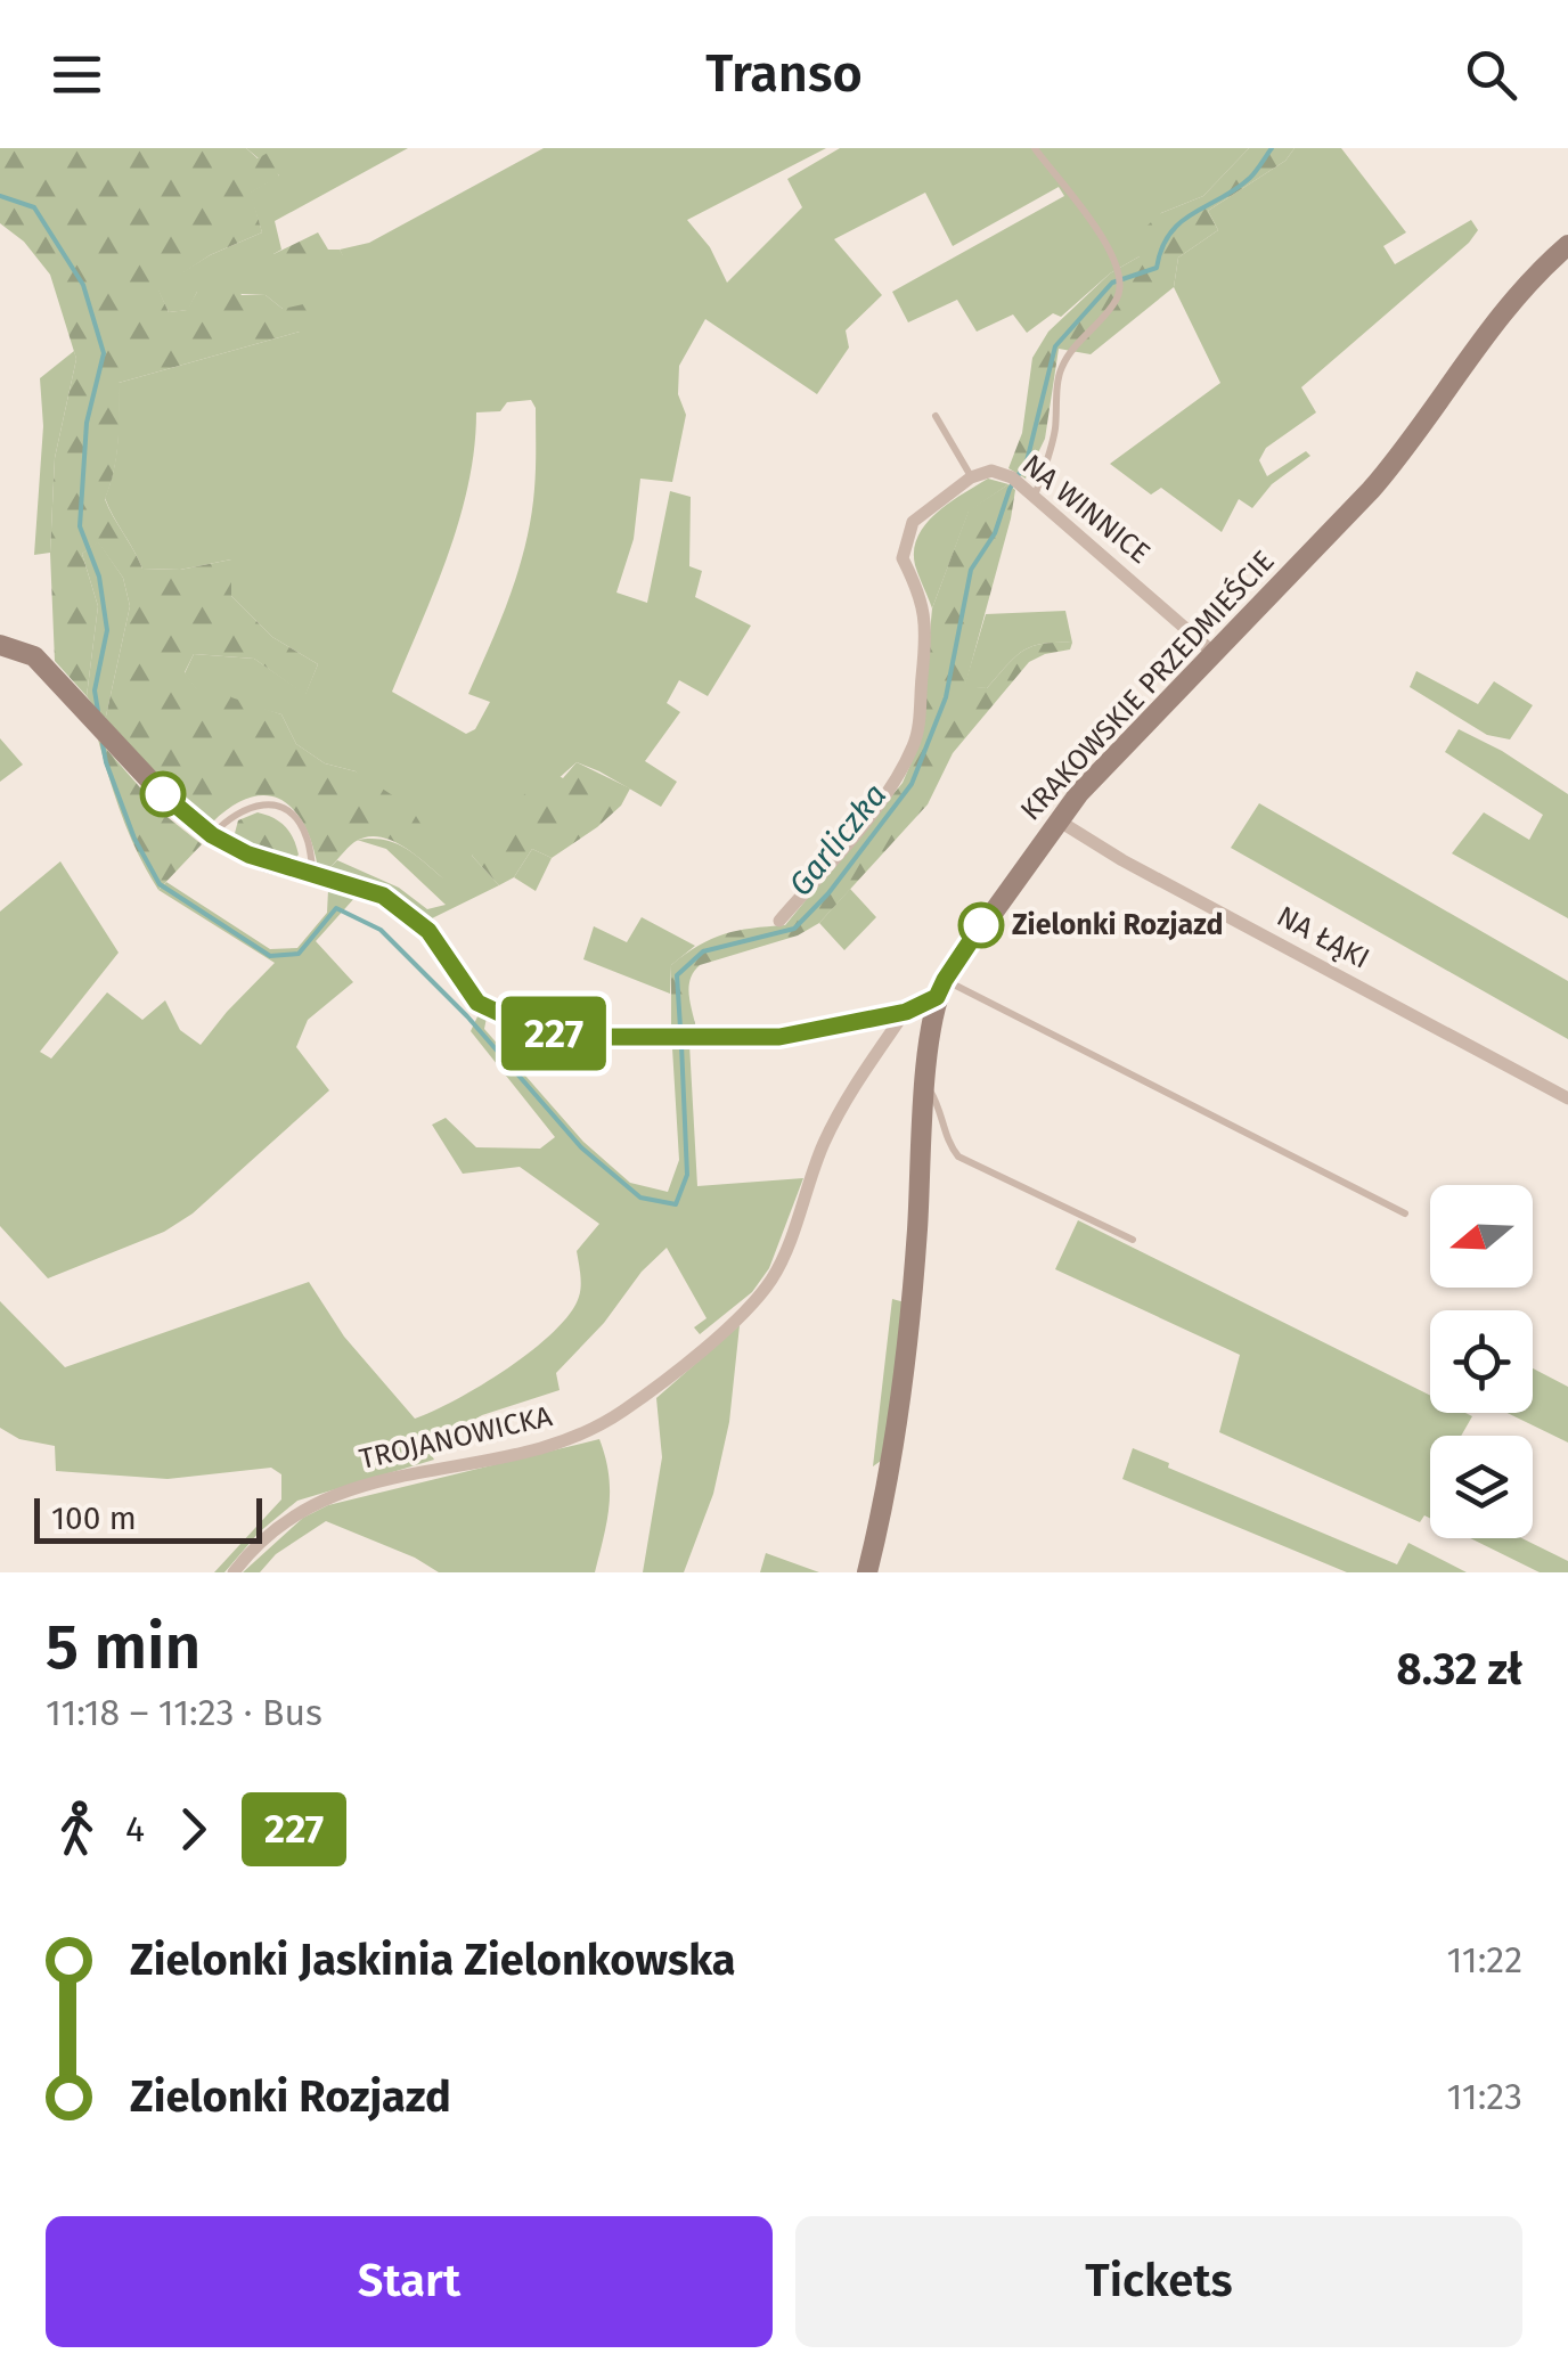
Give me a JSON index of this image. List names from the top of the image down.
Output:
{
  "streets": {
    "main road": ["KRAKOWSKIE PRZEDMIEŚCIE"],
    "street": ["NA WINNICE", "NA ŁĄKI", "TROJANOWICKA"]
  },
  "crossings": [
    ["NA WINNICE", "KRAKOWSKIE PRZEDMIEŚCIE"],
    ["KRAKOWSKIE PRZEDMIEŚCIE", "NA ŁĄKI"]
  ],
  "water": ["Garliczka"],
  "places": ["Zielonki Rozjazd"],
  "lines": ["bus line 227"],
  "scale_bar": "100 m",
  "north": "left",
  "page": {
    "header": "Transo",
    "on_map": "227",
    "scale": "100 m",
    "heading": ["5 min", "11:18 – 11:23 · Bus", "8.32 zł"],
    "legs": ["4", "227"],
    "list": [
      {
        "name": "Zielonki Jaskinia Zielonkowska",
        "value": "11:22"
      },
      {
        "name": "Zielonki Rozjazd",
        "value": "11:23"
      }
    ],
    "buttons": ["Start", "Tickets"]
  }
}
